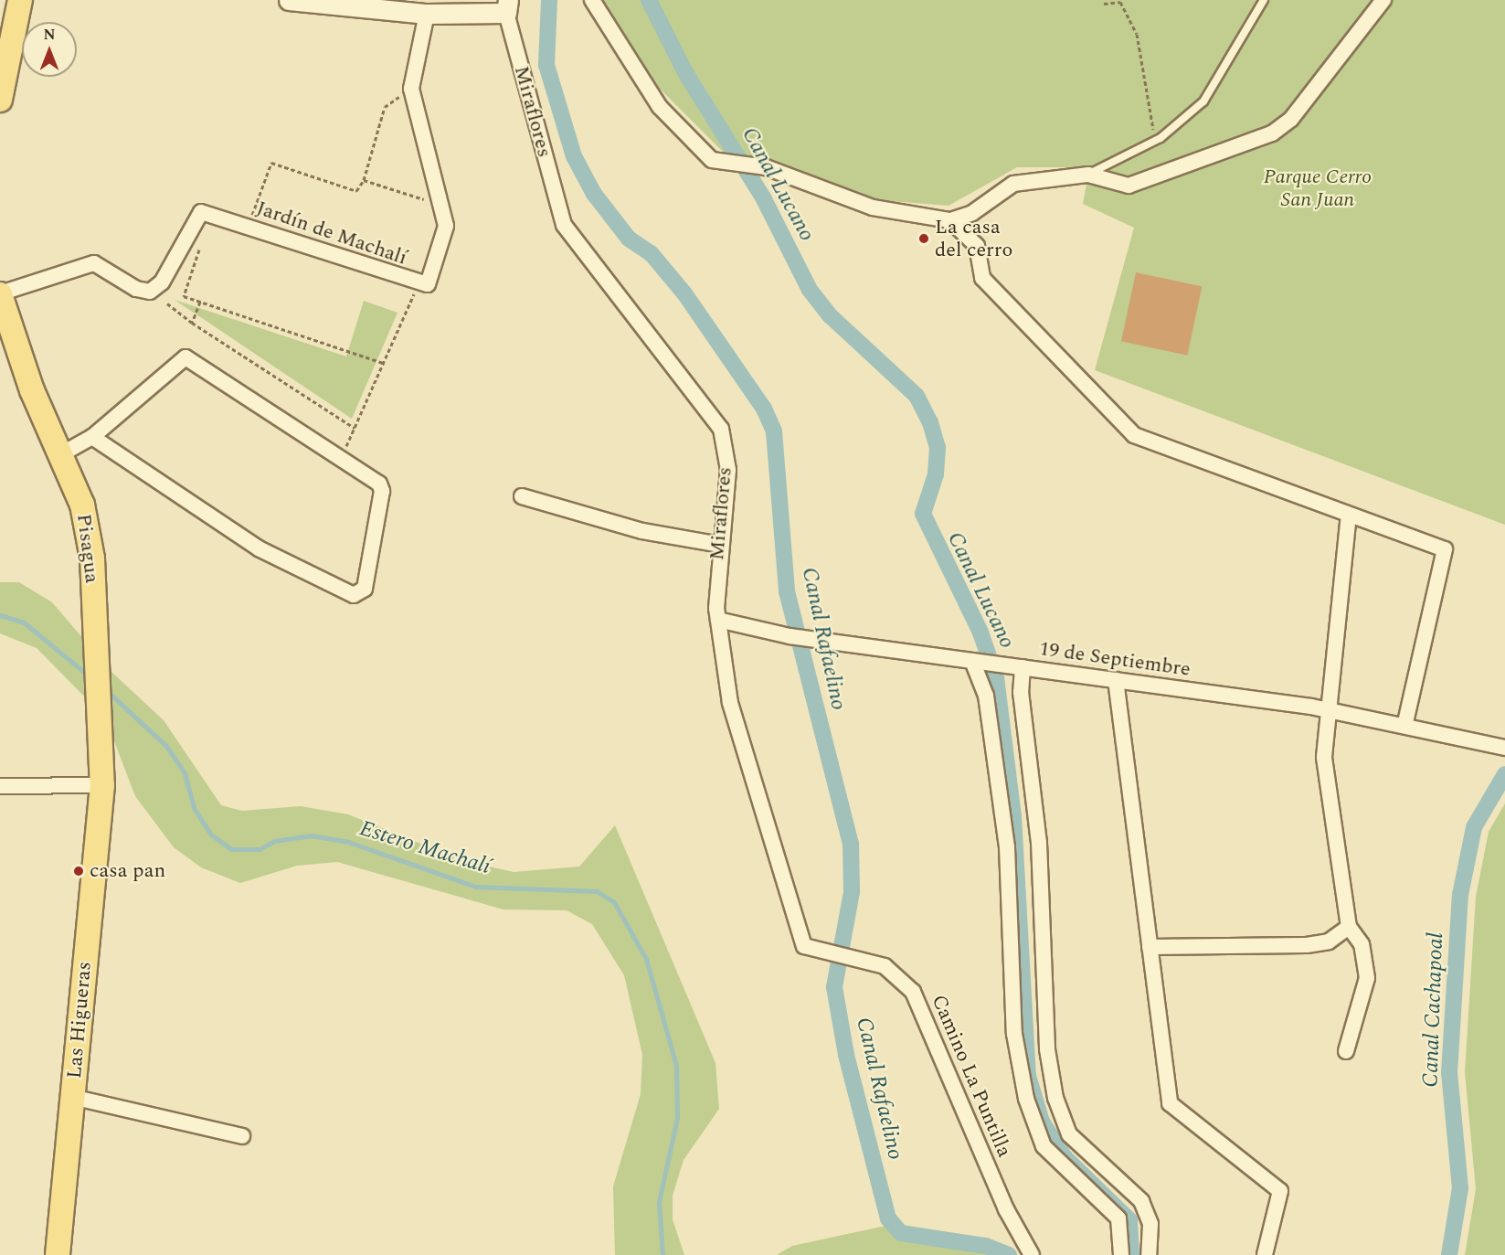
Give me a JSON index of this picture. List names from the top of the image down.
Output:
{
  "streets": {
    "main road": ["Pisagua", "Las Higueras"],
    "street": [
      "Miraflores",
      "Jardín de Machalí",
      "19 de Septiembre",
      "Camino La Puntilla"
    ]
  },
  "crossings": [
    ["Miraflores", "19 de Septiembre"],
    ["Miraflores", "Camino La Puntilla"],
    ["Jardín de Machalí", "Pisagua"],
    ["Pisagua", "Las Higueras"]
  ],
  "water": [
    "Canal Lucano",
    "Canal Rafaelino",
    "Estero Machalí",
    "Canal Cachapoal"
  ],
  "parks": ["Parque Cerro San Juan"],
  "places": ["La casa del cerro", "casa pan"],
  "north": "top"
}
